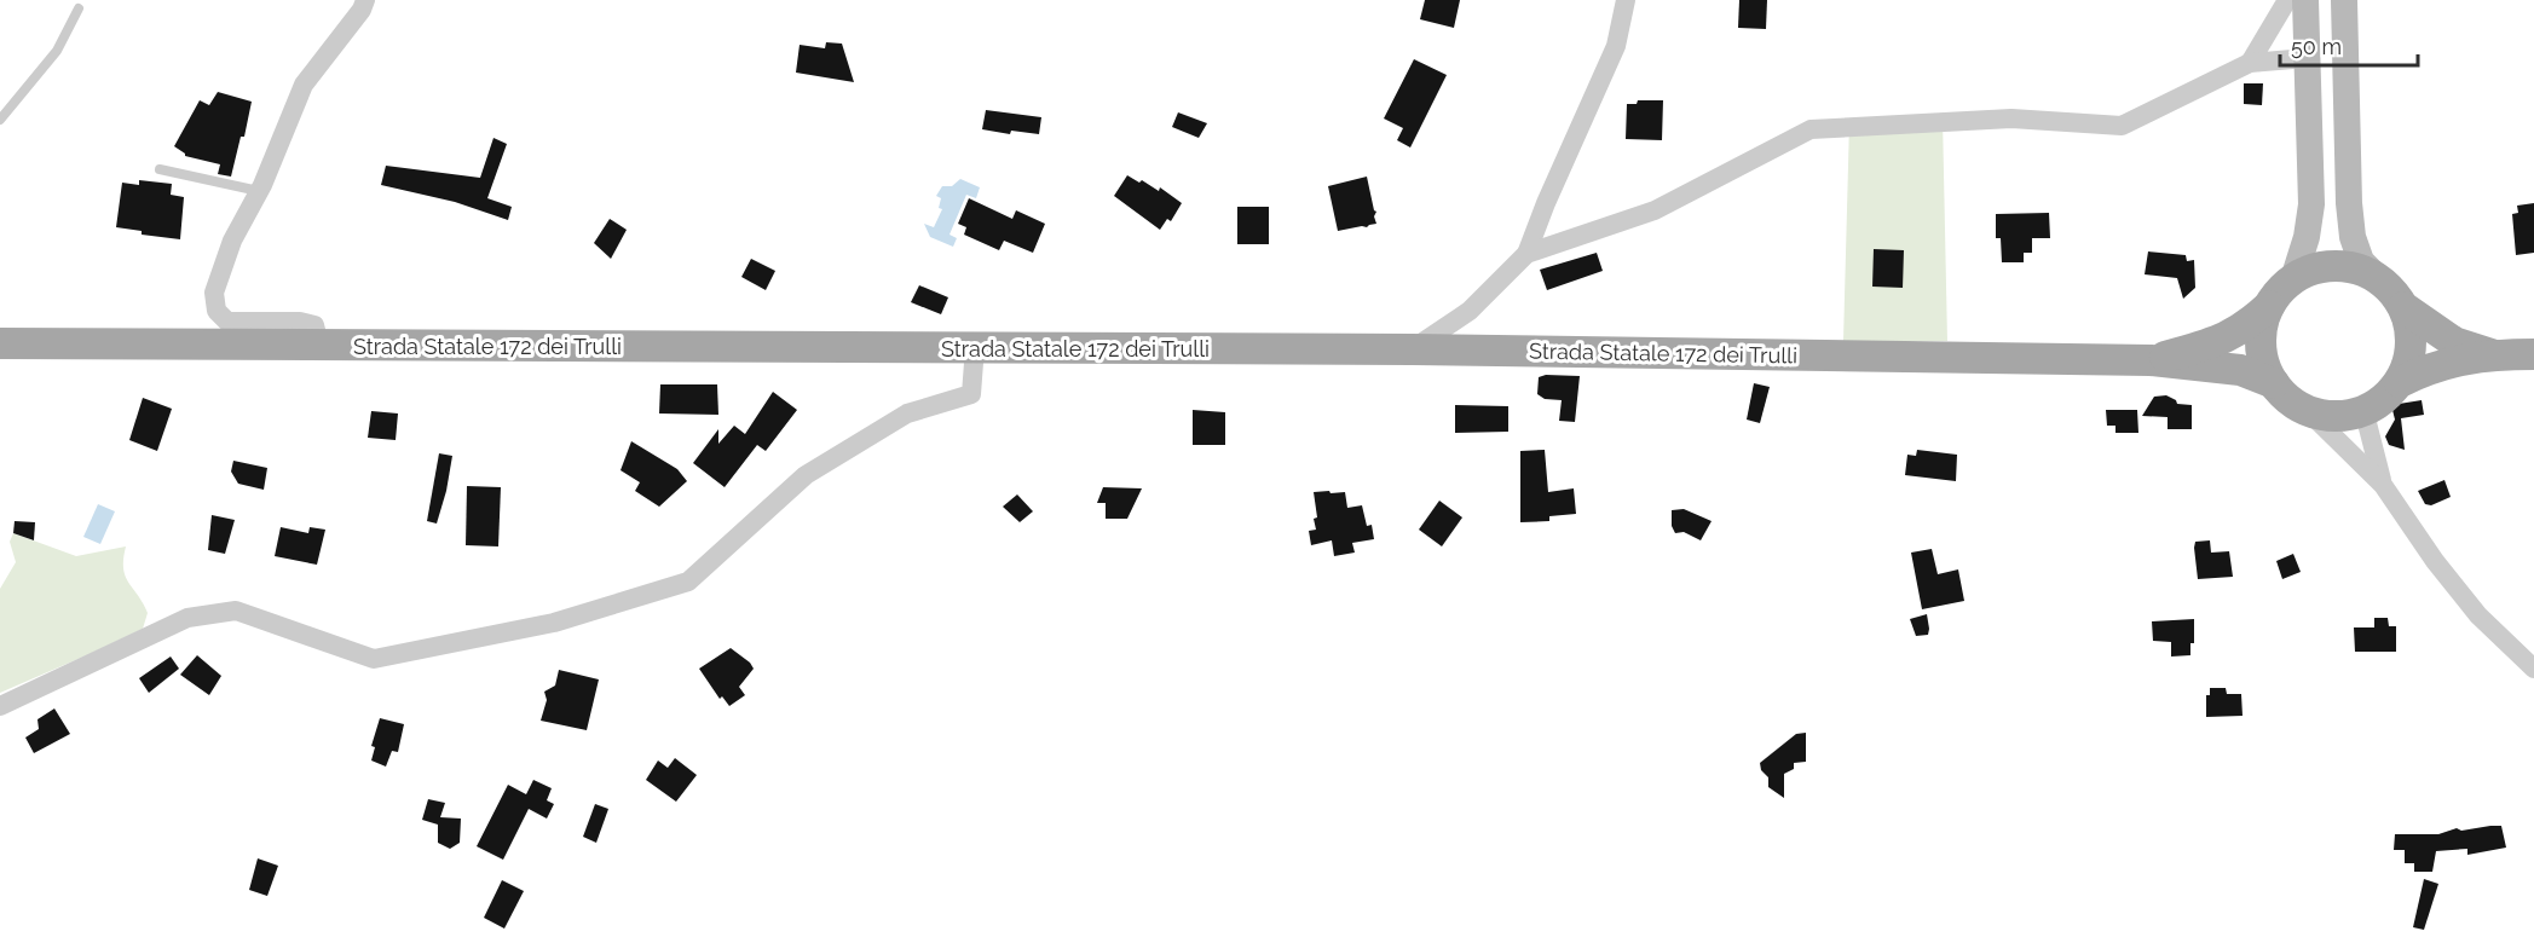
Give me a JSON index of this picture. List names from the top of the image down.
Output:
{
  "streets": {
    "main road": ["Strada Statale 172 dei Trulli"]
  },
  "scale_bar": "50 m"
}
